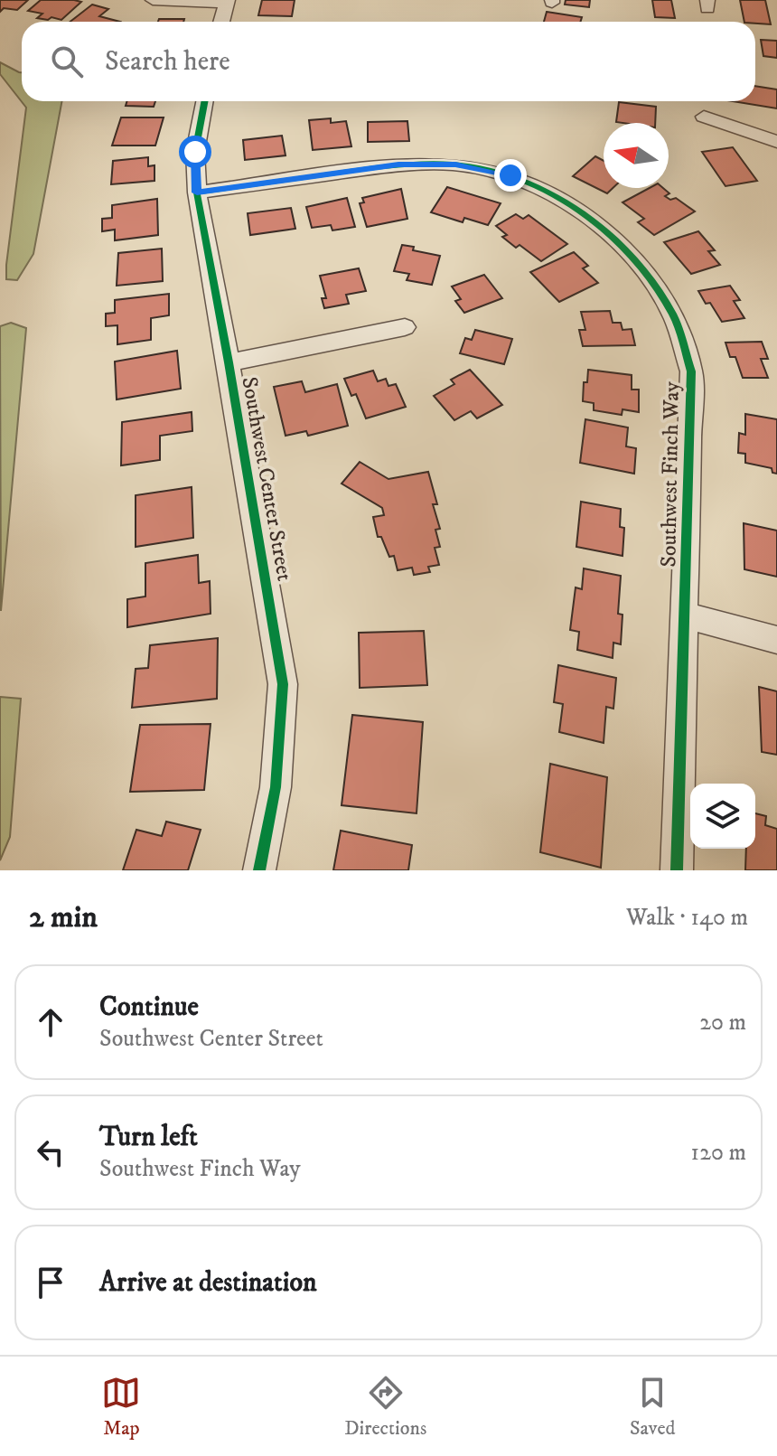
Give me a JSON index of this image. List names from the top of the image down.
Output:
{
  "streets": {
    "street": ["Southwest Finch Way", "Southwest Center Street"]
  },
  "crossings": [
    ["Southwest Finch Way", "Southwest Center Street"]
  ],
  "north": "left",
  "page": {
    "search": "Search here",
    "heading": ["2 min", "Walk · 140 m"],
    "list": [
      ["Continue", "Southwest Center Street", "20 m"],
      ["Turn left", "Southwest Finch Way", "120 m"],
      "Arrive at destination"
    ],
    "nav": ["Map", "Directions", "Saved"]
  }
}
